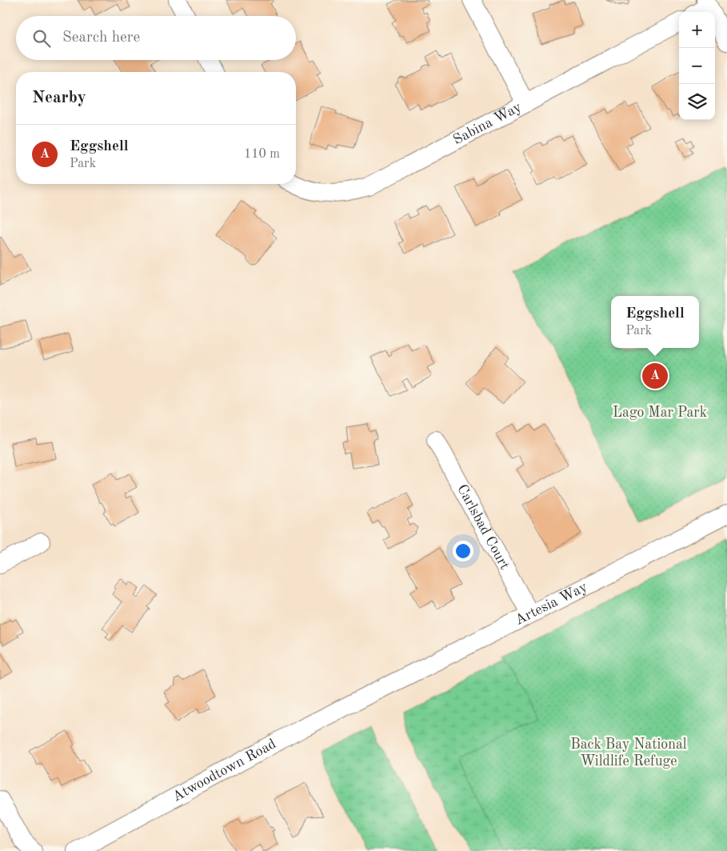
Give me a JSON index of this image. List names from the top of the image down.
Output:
{
  "streets": {
    "street": [
      "Sabina Way",
      "Carlsbad Court",
      "Artesia Way",
      "Atwoodtown Road"
    ]
  },
  "crossings": [
    ["Carlsbad Court", "Artesia Way"],
    ["Artesia Way", "Atwoodtown Road"]
  ],
  "parks": ["Lago Mar Park", "Back Bay National Wildlife Refuge"],
  "page": {
    "map_buttons": ["+", "−"],
    "search": "Search here",
    "heading": "Nearby",
    "list": [
      {
        "mark": "A",
        "name": "Eggshell",
        "note": "Park",
        "value": "110 m"
      }
    ],
    "popup": ["Eggshell", "Park"],
    "pins": "A"
  }
}
